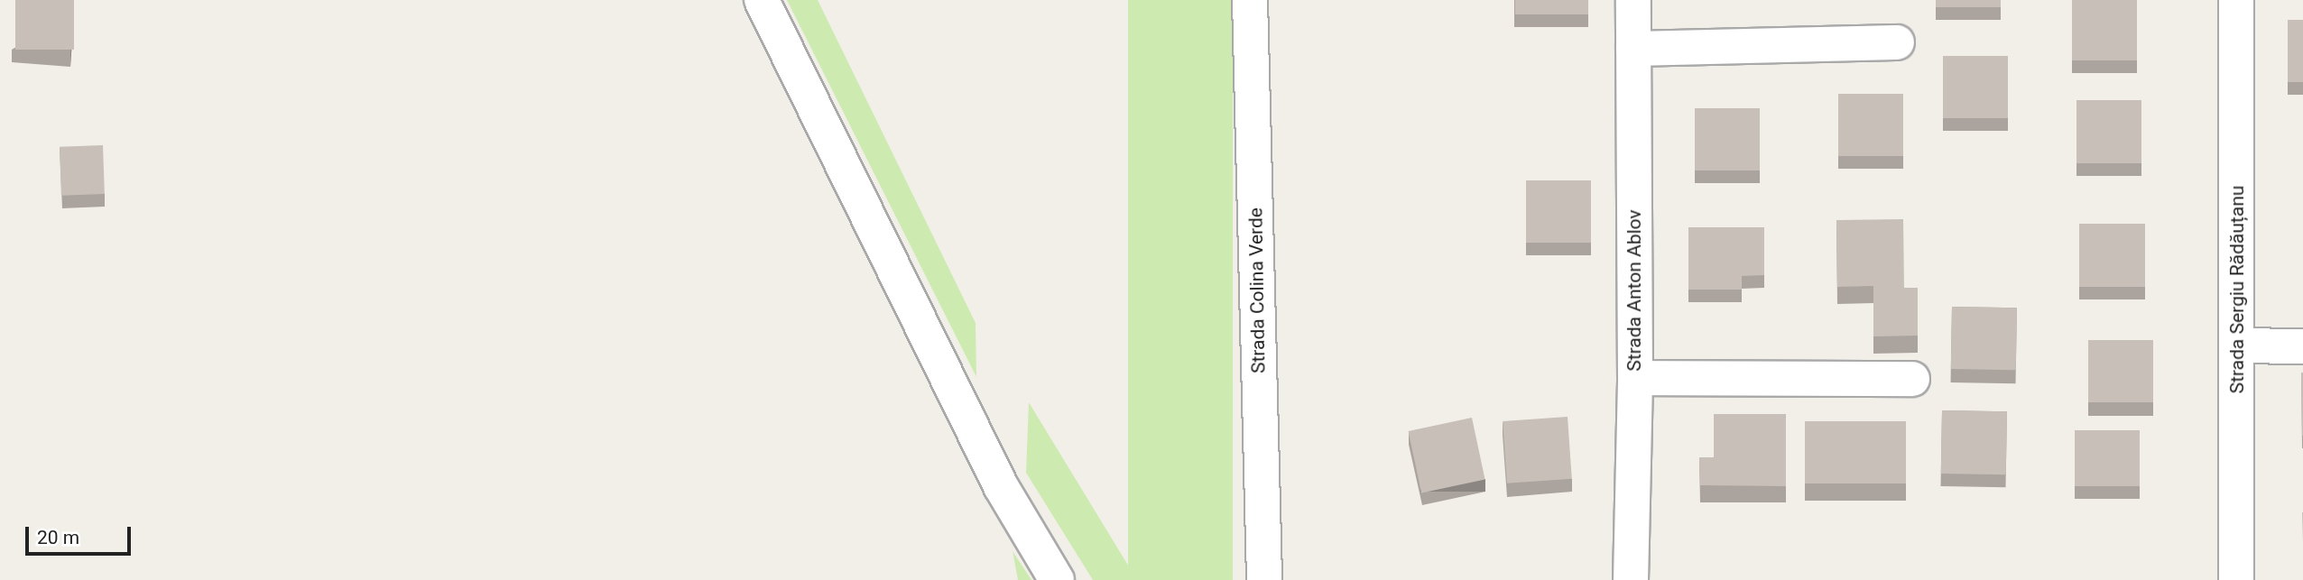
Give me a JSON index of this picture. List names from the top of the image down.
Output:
{
  "streets": {
    "street": ["Strada Sergiu Rădăuțanu", "Strada Colina Verde", "Strada Anton Ablov"]
  },
  "scale_bar": "20 m"
}
